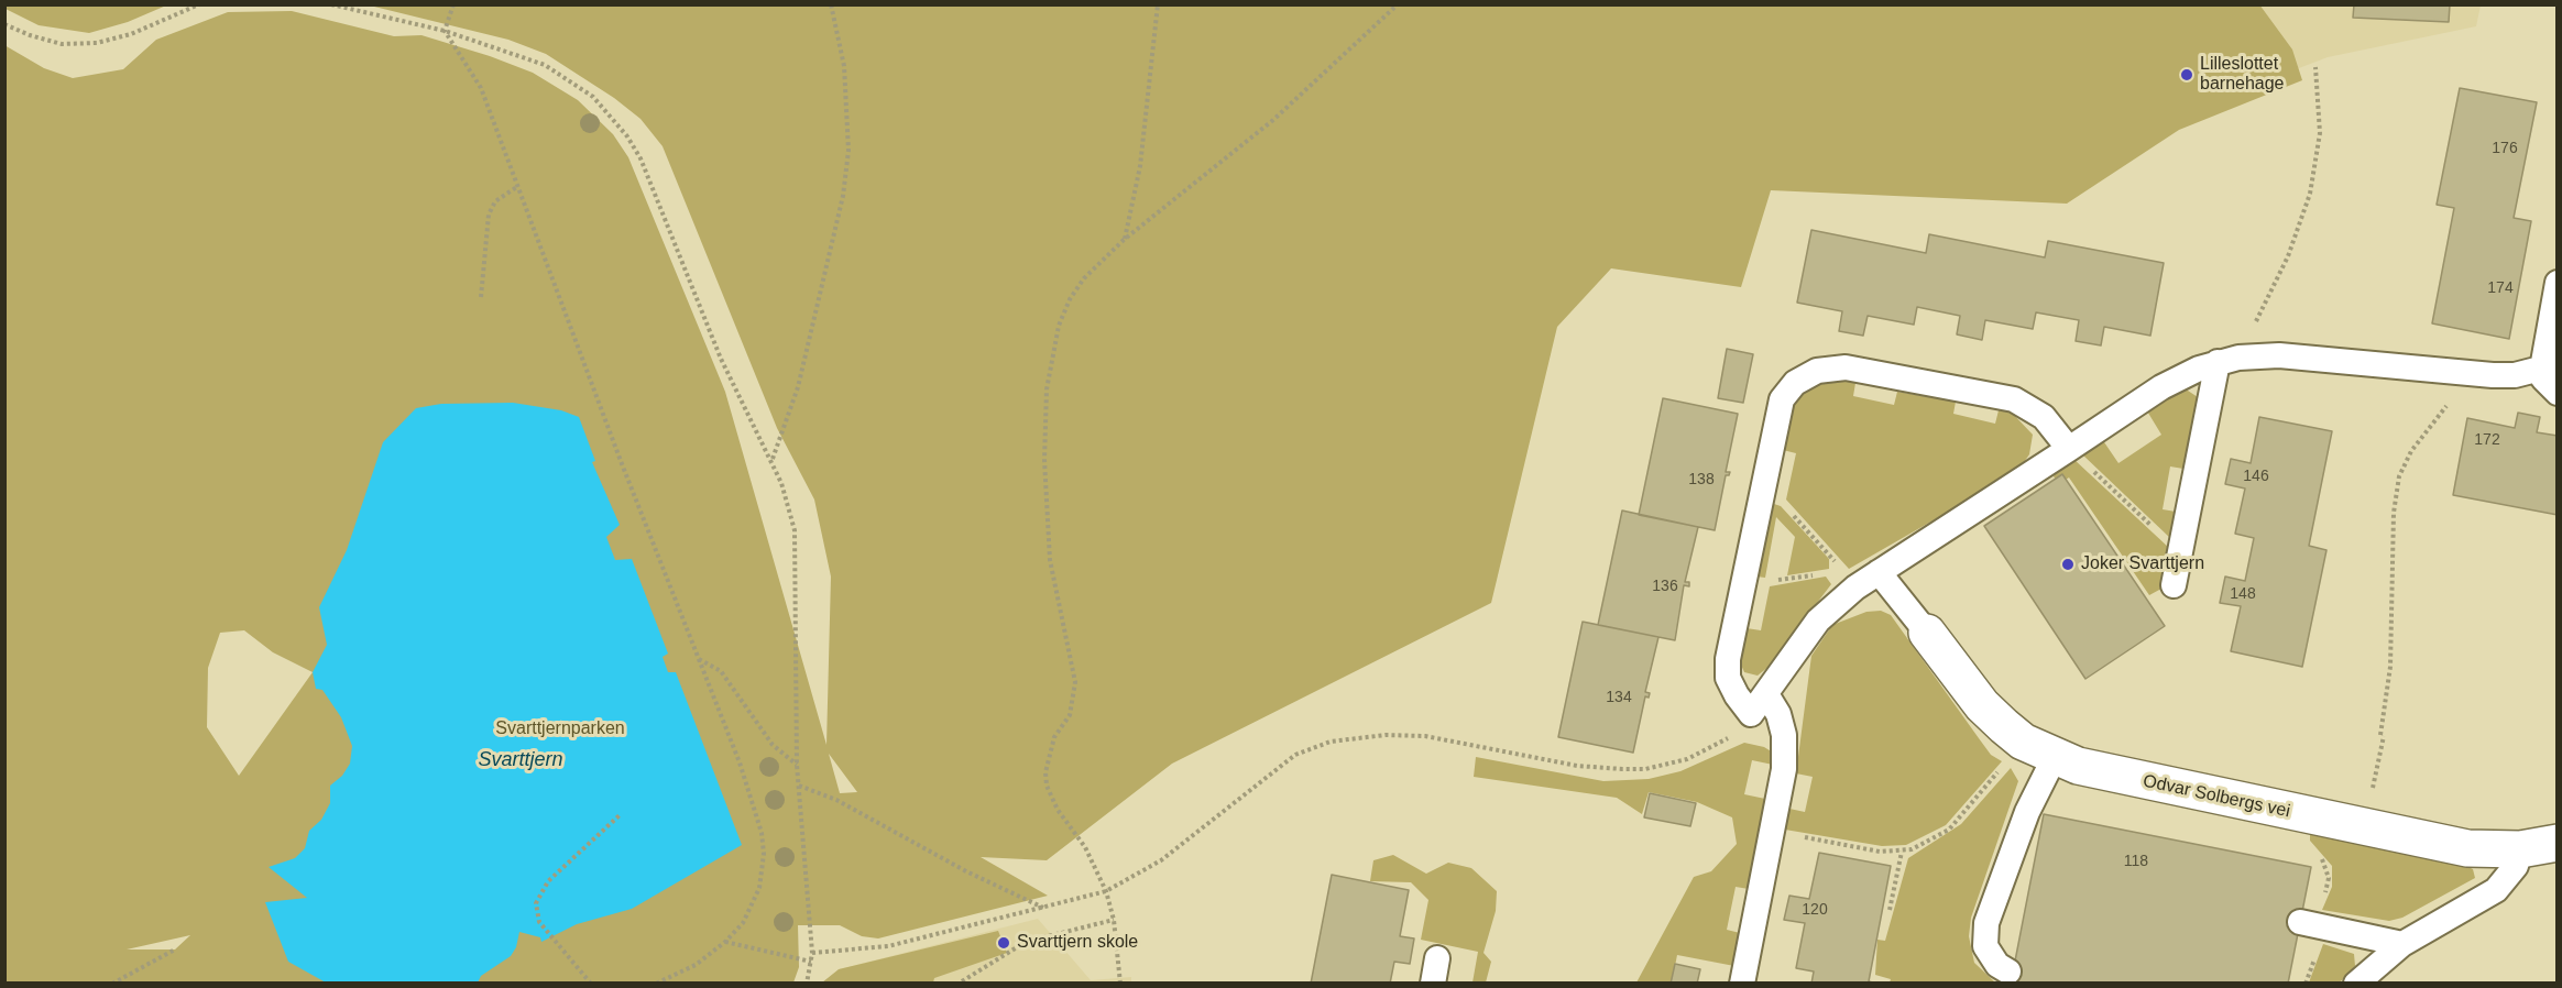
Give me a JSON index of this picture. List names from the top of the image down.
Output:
{
  "streets": {
    "street": ["Odvar Solbergs vei"]
  },
  "water": ["Svarttjern"],
  "parks": ["Svarttjernparken"],
  "places": ["Lilleslottet barnehage", "Joker Svarttjern", "Svarttjern skole"],
  "house_numbers": [
    "176",
    "174",
    "172",
    "146",
    "138",
    "136",
    "148",
    "134",
    "118",
    "120"
  ]
}
